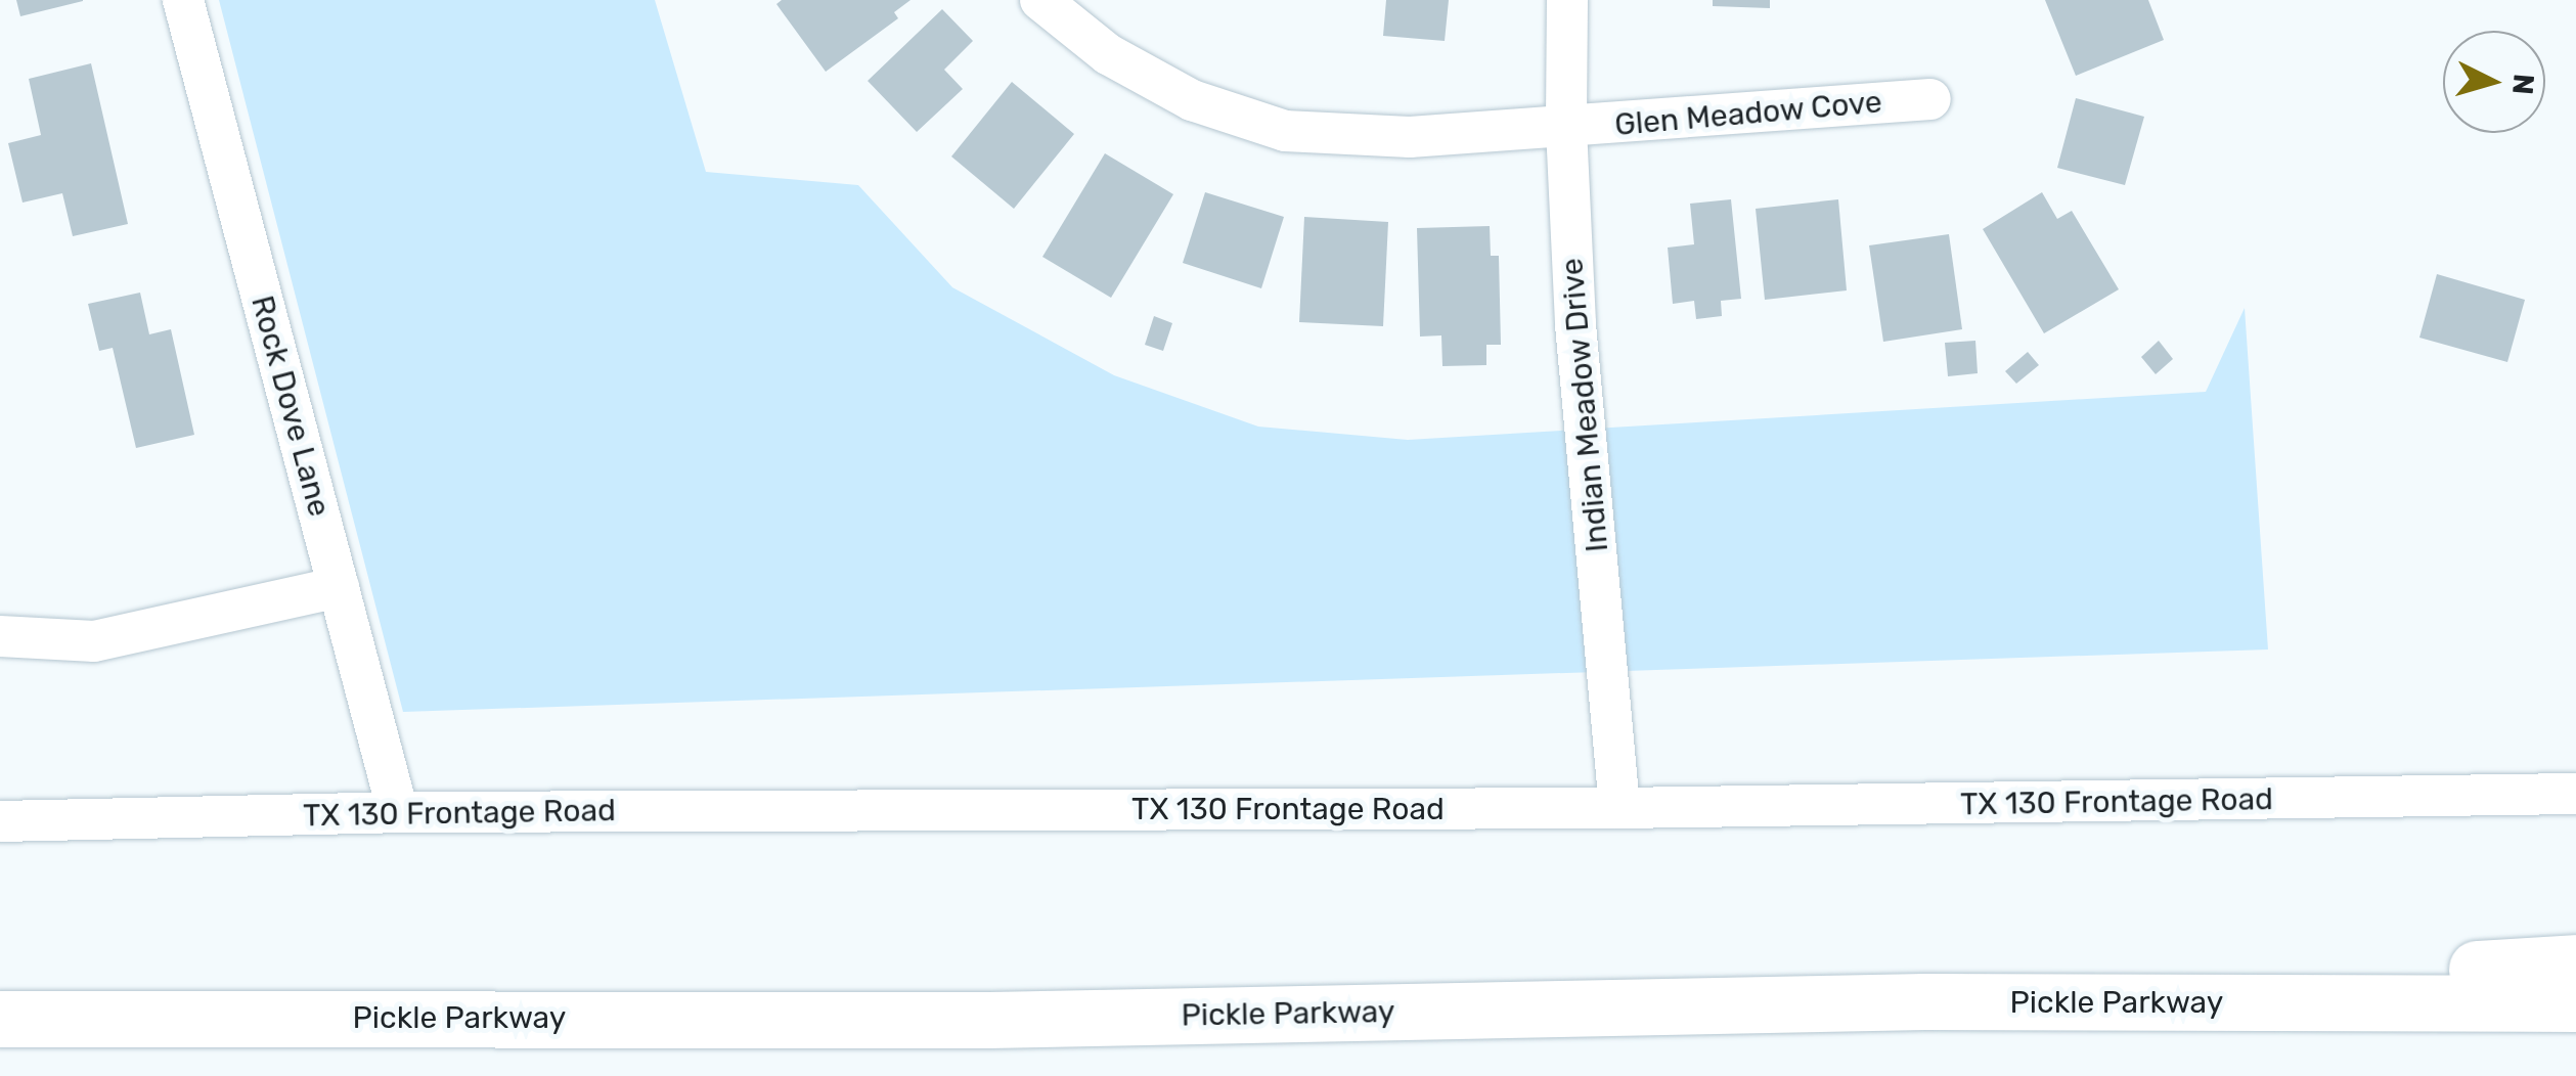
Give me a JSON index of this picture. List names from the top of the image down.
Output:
{
  "streets": {
    "highway": ["Pickle Parkway"],
    "street": [
      "Glen Meadow Cove",
      "Indian Meadow Drive",
      "Rock Dove Lane",
      "TX 130 Frontage Road"
    ]
  },
  "crossings": [
    ["Glen Meadow Cove", "Indian Meadow Drive"],
    ["Indian Meadow Drive", "TX 130 Frontage Road"],
    ["Rock Dove Lane", "TX 130 Frontage Road"]
  ],
  "north": "right"
}
